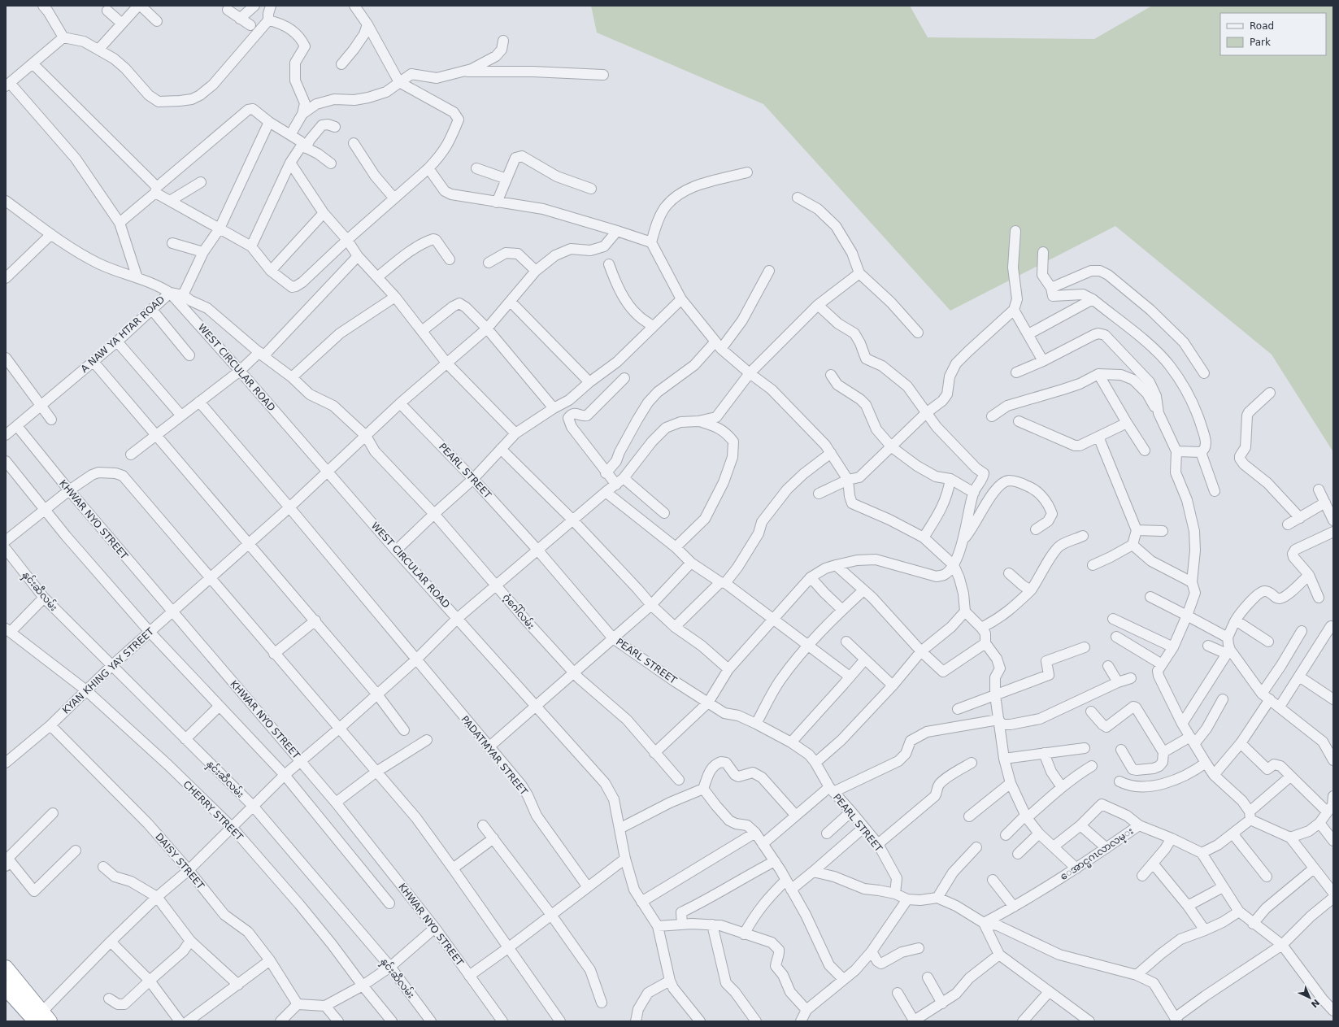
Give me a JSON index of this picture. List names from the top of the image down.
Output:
{
  "streets": {
    "street": [
      "A NAW YA HTAR ROAD",
      "WEST CIRCULAR ROAD",
      "PEARL STREET",
      "KHWAR NYO STREET",
      "နှင်းဆီလမ်း",
      "ဂံ့ဂေါ်လမ်း",
      "KYAN KHING YAY STREET",
      "PADATMYAR STREET",
      "CHERRY STREET",
      "ေအာင္မဂၤလာလမ္း",
      "DAISY STREET"
    ]
  },
  "crossings": [
    ["A NAW YA HTAR ROAD", "WEST CIRCULAR ROAD"],
    ["A NAW YA HTAR ROAD", "KHWAR NYO STREET"],
    ["A NAW YA HTAR ROAD", "ဂံ့ဂေါ်လမ်း"],
    ["A NAW YA HTAR ROAD", "KYAN KHING YAY STREET"],
    ["WEST CIRCULAR ROAD", "KYAN KHING YAY STREET"],
    ["PEARL STREET", "KYAN KHING YAY STREET"],
    ["KHWAR NYO STREET", "KYAN KHING YAY STREET"],
    ["နှင်းဆီလမ်း", "KYAN KHING YAY STREET"],
    ["ဂံ့ဂေါ်လမ်း", "KYAN KHING YAY STREET"],
    ["KYAN KHING YAY STREET", "PADATMYAR STREET"],
    ["KYAN KHING YAY STREET", "CHERRY STREET"],
    ["KYAN KHING YAY STREET", "DAISY STREET"]
  ],
  "legend": ["Road", "Park"],
  "north": "bottom right"
}
